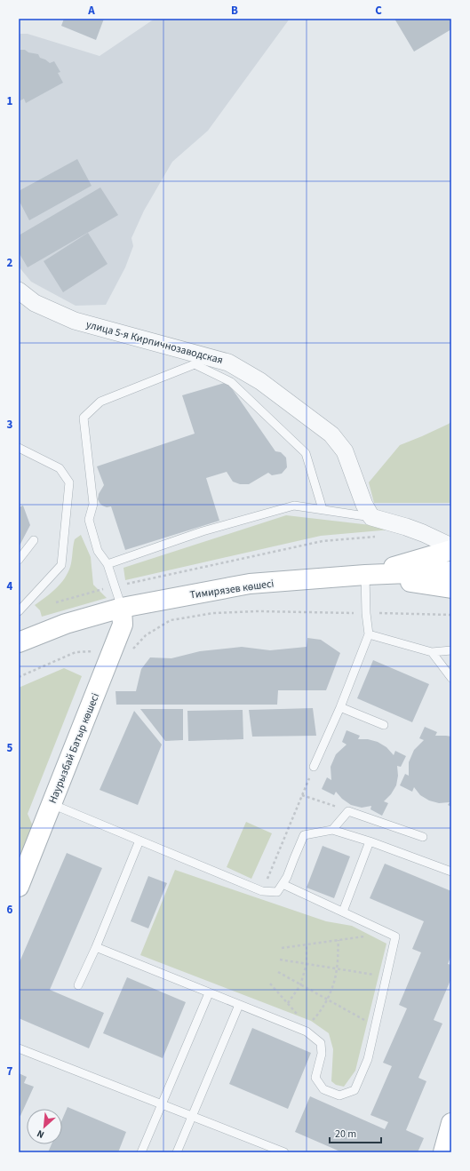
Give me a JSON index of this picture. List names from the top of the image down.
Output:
{
  "streets": {
    "street": ["улица 5-я Кирпичнозаводская", "Тимирязев көшесі", "Наурызбай Батыр көшесі"]
  },
  "crossings": [
    ["Тимирязев көшесі", "Наурызбай Батыр көшесі"]
  ],
  "scale_bar": "20 m",
  "north": "bottom left",
  "grid": {
    "columns": ["A", "B", "C"],
    "rows": [
      "1",
      "2",
      "3",
      "4",
      "5",
      "6",
      "7"
    ]
  }
}
